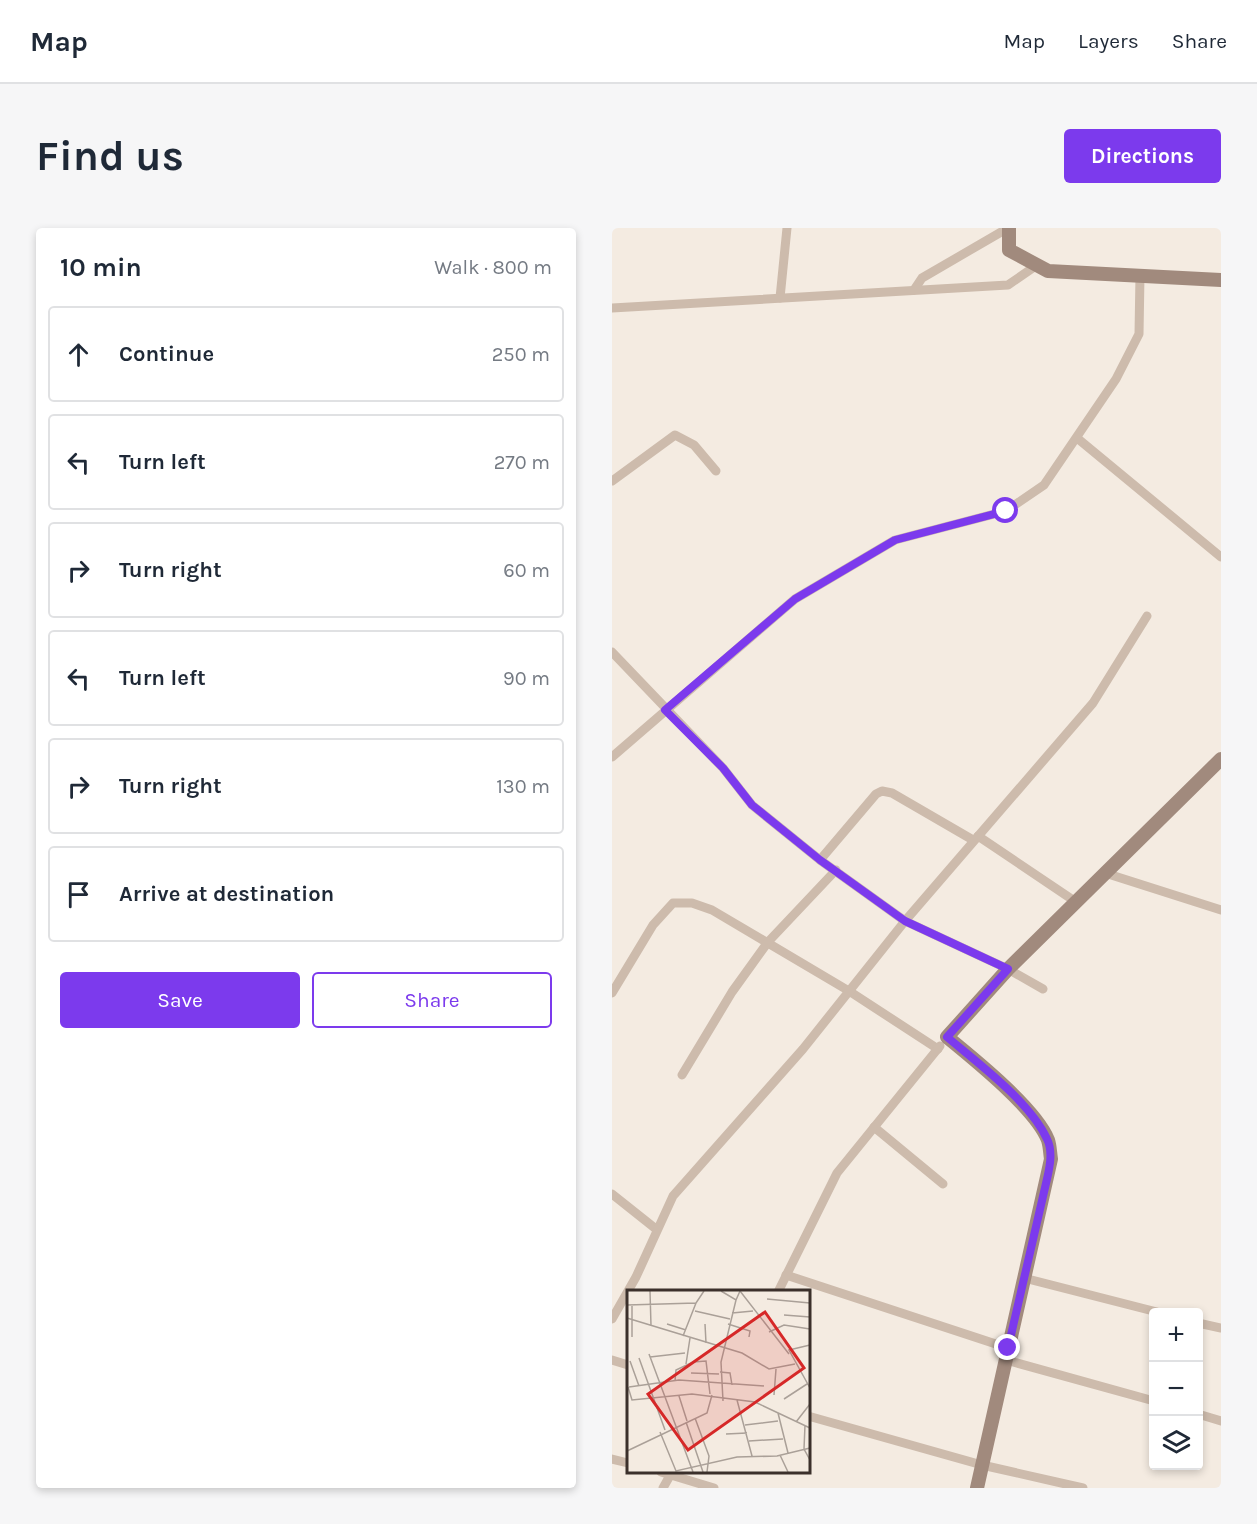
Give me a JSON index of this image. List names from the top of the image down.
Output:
{
  "page": {
    "header": "Map",
    "nav": ["Map", "Layers", "Share"],
    "buttons": [
      "Directions",
      ["Save", "Share"]
    ],
    "title": "Find us",
    "heading": ["10 min", "Walk · 800 m"],
    "list": [
      ["Continue", "250 m"],
      ["Turn left", "270 m"],
      ["Turn right", "60 m"],
      ["Turn left", "90 m"],
      ["Turn right", "130 m"],
      "Arrive at destination"
    ],
    "map_buttons": ["+", "−"]
  }
}
